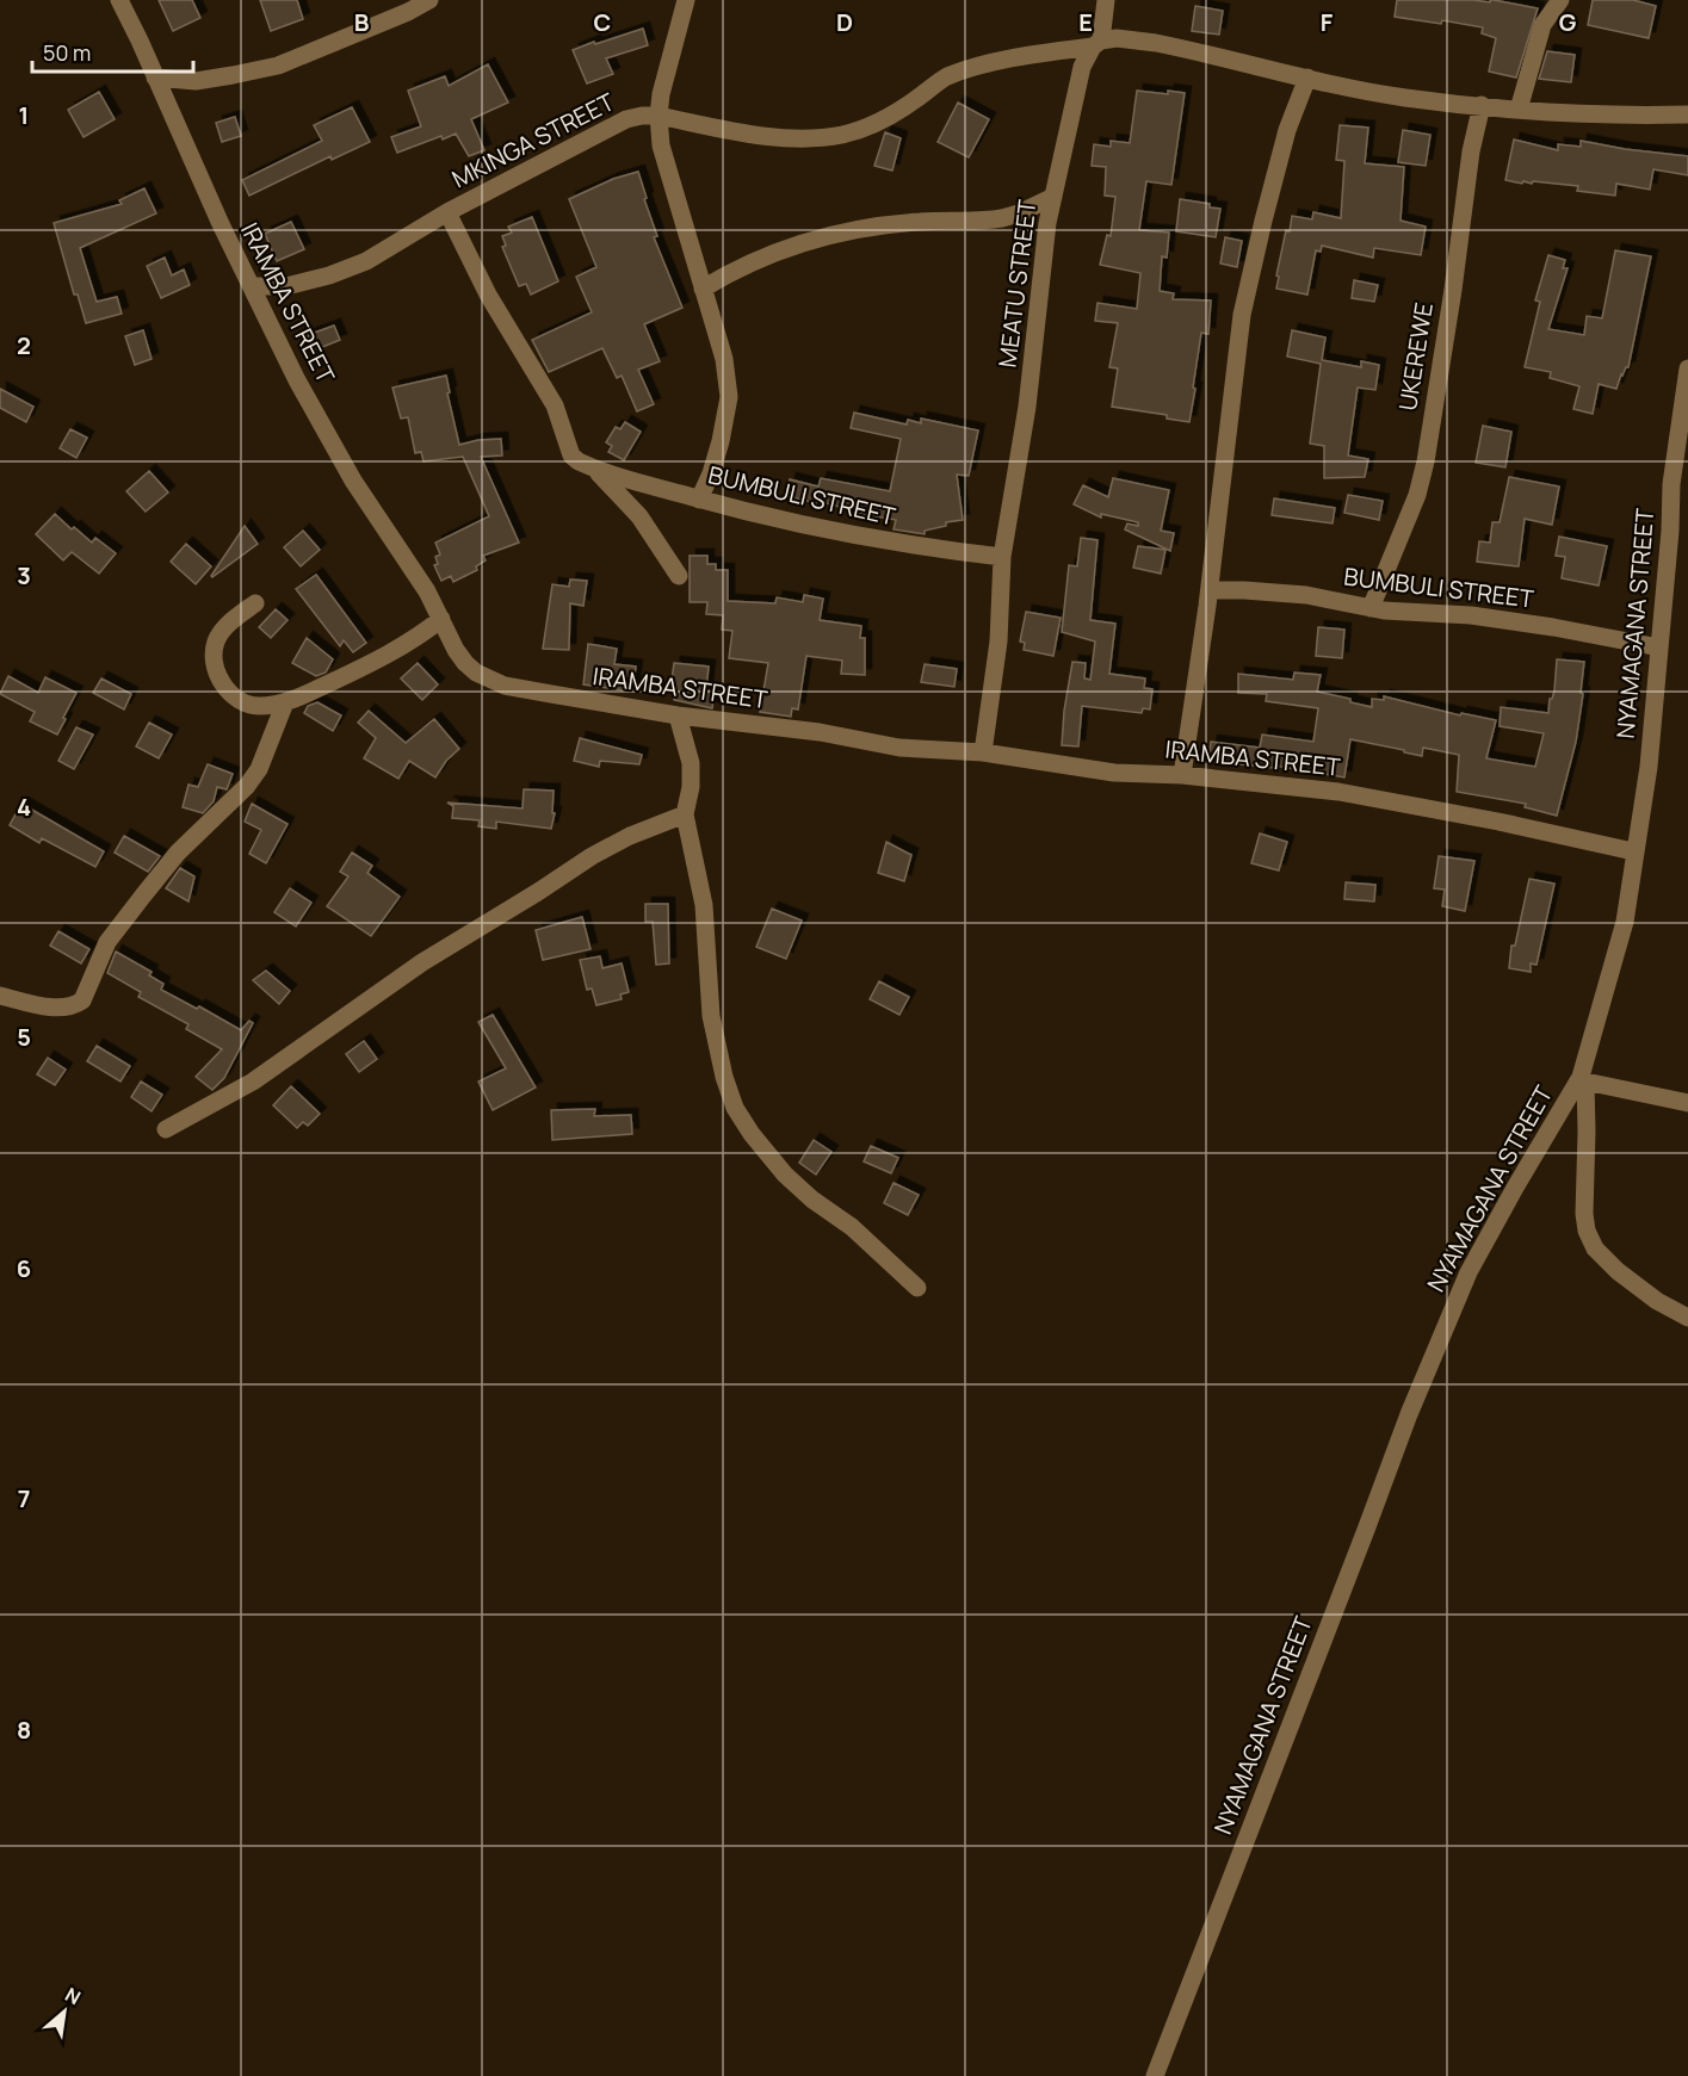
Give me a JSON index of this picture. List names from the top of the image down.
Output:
{
  "streets": {
    "street": [
      "MKINGA STREET",
      "MEATU STREET",
      "IRAMBA STREET",
      "UKEREWE",
      "BUMBULI STREET",
      "NYAMAGANA STREET"
    ]
  },
  "crossings": [
    ["MKINGA STREET", "MEATU STREET"],
    ["MKINGA STREET", "IRAMBA STREET"],
    ["MKINGA STREET", "BUMBULI STREET"],
    ["MEATU STREET", "IRAMBA STREET"],
    ["MEATU STREET", "BUMBULI STREET"],
    ["IRAMBA STREET", "NYAMAGANA STREET"],
    ["UKEREWE", "BUMBULI STREET"],
    ["BUMBULI STREET", "NYAMAGANA STREET"]
  ],
  "scale_bar": "50 m",
  "north": "top right",
  "grid": {
    "columns": [
      "B",
      "C",
      "D",
      "E",
      "F",
      "G"
    ],
    "rows": [
      "1",
      "2",
      "3",
      "4",
      "5",
      "6",
      "7",
      "8"
    ]
  }
}
